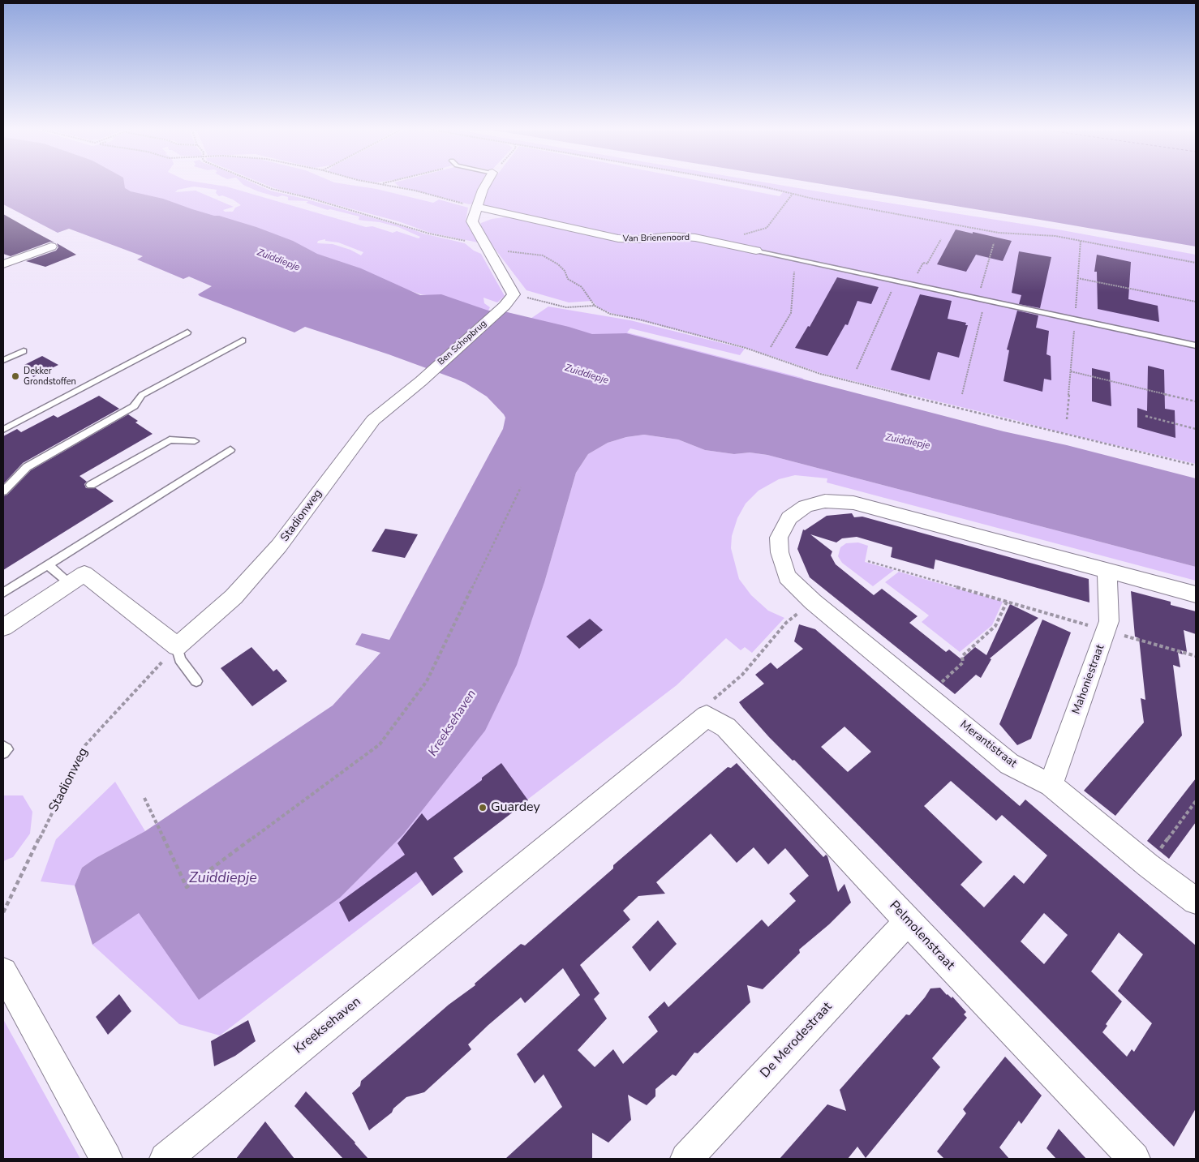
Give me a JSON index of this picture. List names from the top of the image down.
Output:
{
  "streets": {
    "street": [
      "Van Brienenoord",
      "Ben Schopbrug",
      "Stadionweg",
      "Mahoniestraat",
      "Merantistraat",
      "Pelmolenstraat",
      "Kreeksehaven",
      "De Merodestraat"
    ]
  },
  "crossings": [
    ["Ben Schopbrug", "Stadionweg"],
    ["Mahoniestraat", "Merantistraat"],
    ["Pelmolenstraat", "Kreeksehaven"],
    ["Pelmolenstraat", "De Merodestraat"]
  ],
  "water": ["Zuiddiepje", "Kreeksehaven"],
  "places": ["Dekker Grondstoffen", "Guardey"]
}
